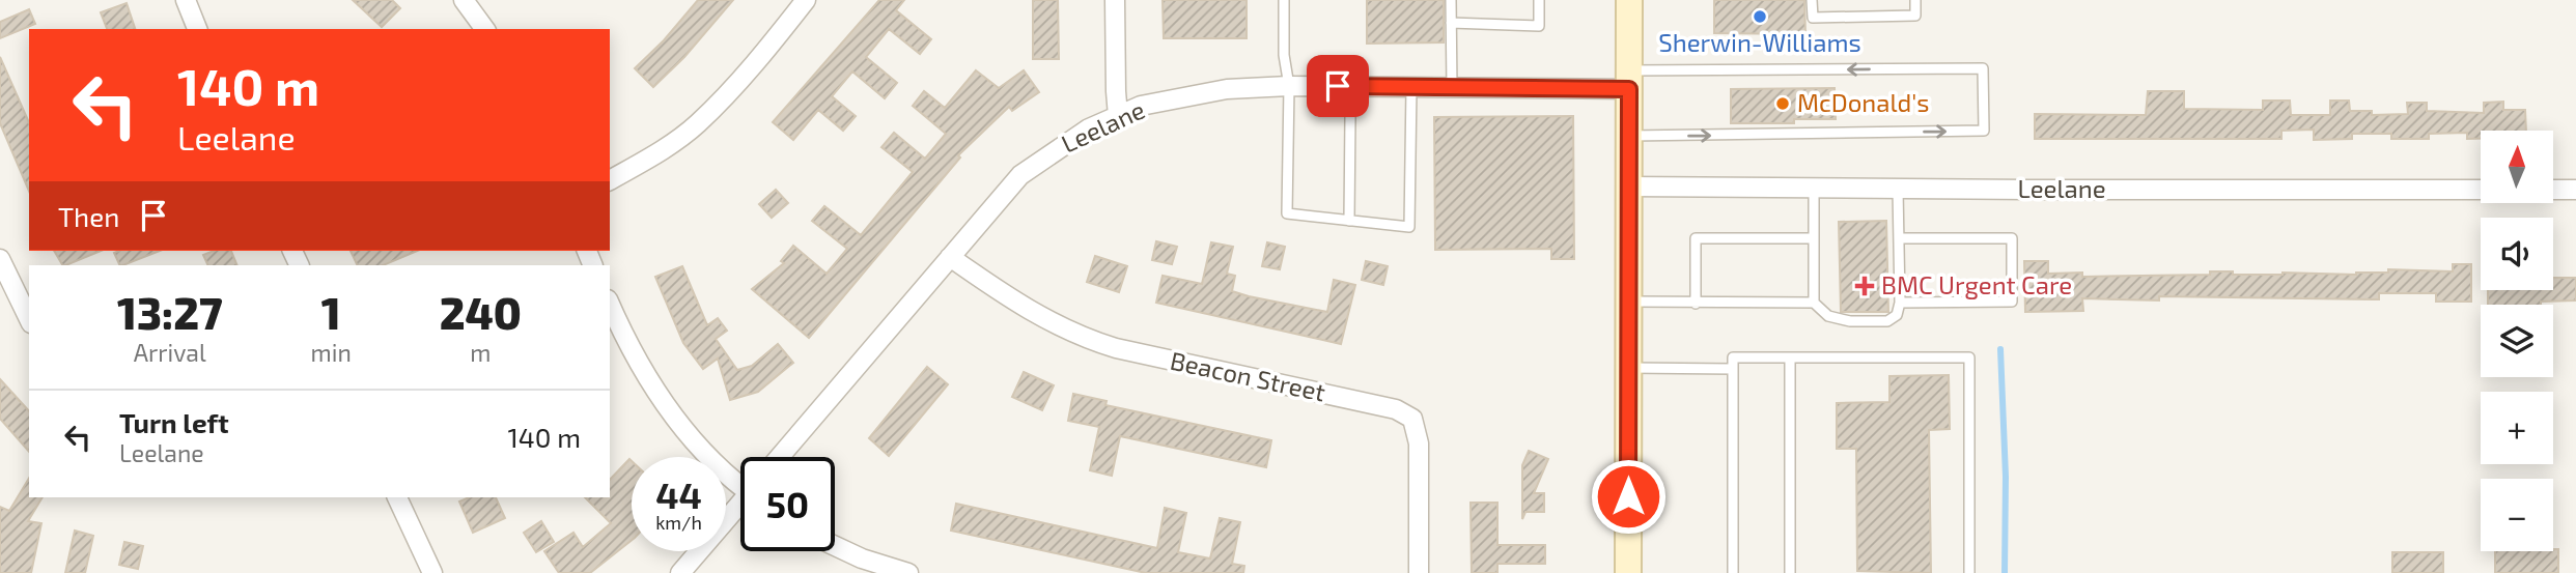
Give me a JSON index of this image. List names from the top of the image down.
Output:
{
  "streets": {
    "street": ["Leelane", "Beacon Street"]
  },
  "crossings": [
    ["Leelane", "Beacon Street"]
  ],
  "places": {
    "other": ["Sherwin-Williams", "McDonald's"],
    "health": ["BMC Urgent Care"]
  },
  "north": "top",
  "page": {
    "turn": ["140 m", "Leelane"],
    "map_buttons": ["+", "−"],
    "then": "Then",
    "eta": [
      "13:27",
      "Arrival",
      "1",
      "min",
      "240",
      "m"
    ],
    "list": [
      {
        "name": "Turn left",
        "note": "Leelane",
        "value": "140 m"
      }
    ],
    "speed": "44 km/h",
    "limit": "50"
  }
}
